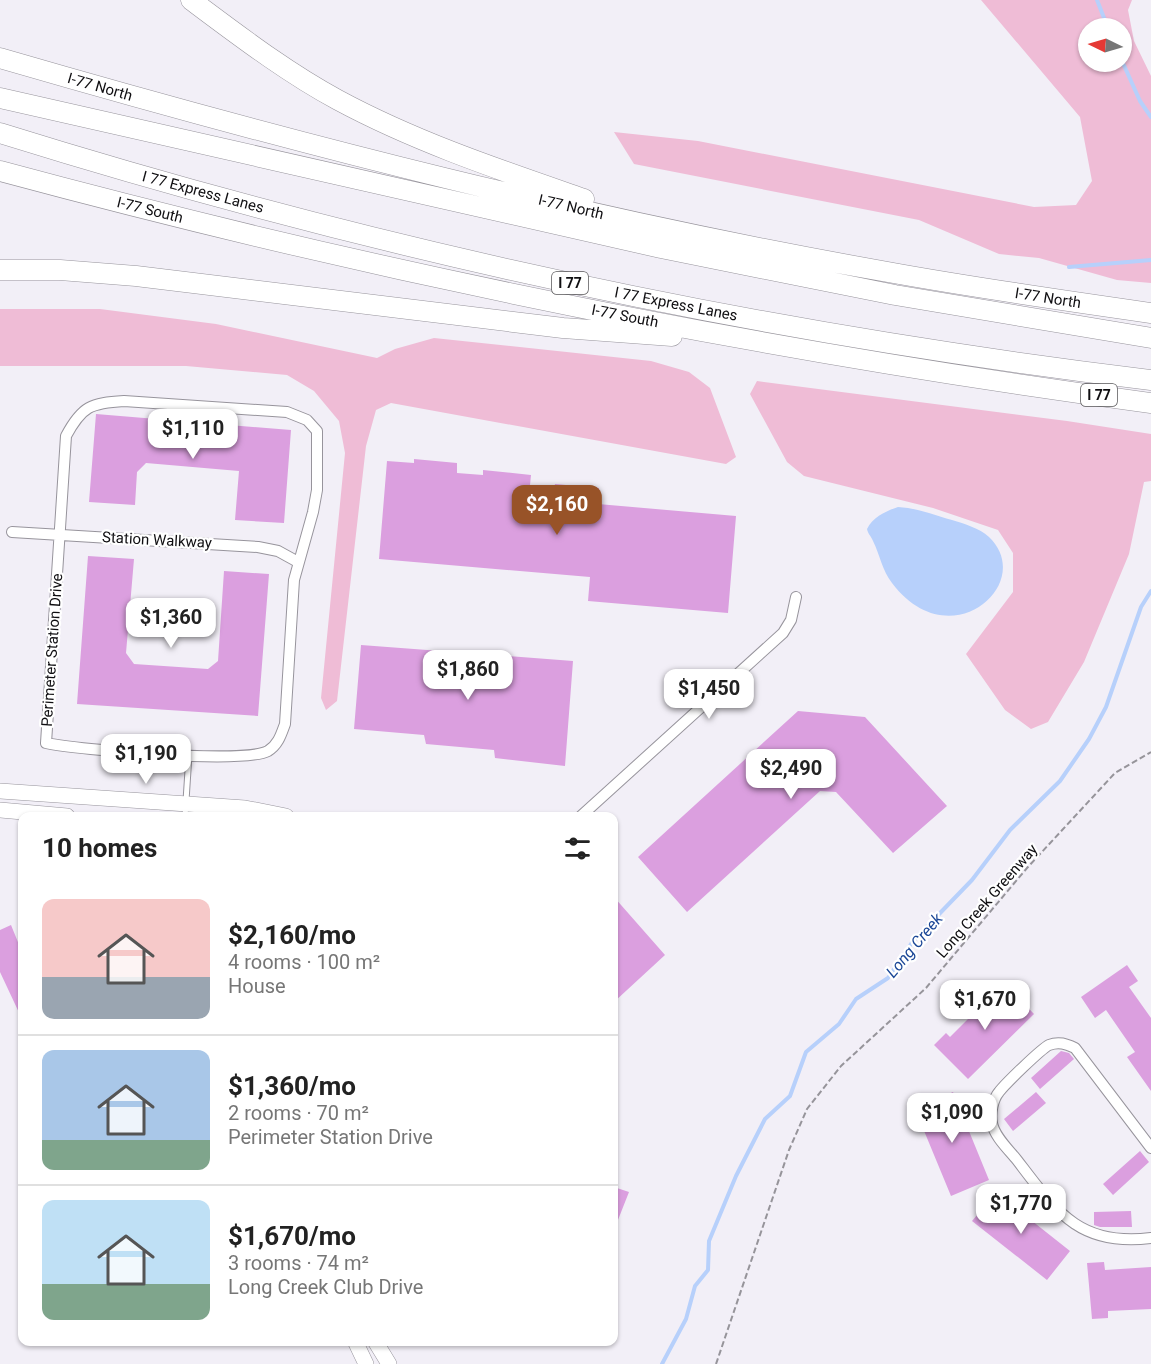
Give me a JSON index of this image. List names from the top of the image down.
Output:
{
  "streets": {
    "highway": [
      "I-77 North",
      "I 77 Express Lanes",
      "I-77 South",
      "I 77"
    ],
    "street": ["Station Walkway", "Perimeter Station Drive"],
    "path": ["Long Creek Greenway"]
  },
  "crossings": [
    ["Station Walkway", "Perimeter Station Drive"]
  ],
  "water": ["Long Creek"],
  "north": "left",
  "page": {
    "price": [
      "$1,110",
      "$2,160",
      "$1,360",
      "$1,860",
      "$1,450",
      "$1,190",
      "$2,490",
      "$1,670",
      "$1,090",
      "$1,770"
    ],
    "heading": "10 homes",
    "list": [
      {
        "name": "$2,160/mo",
        "note": "4 rooms · 100 m² · House"
      },
      {
        "name": "$1,360/mo",
        "note": "2 rooms · 70 m² · Perimeter Station Drive"
      },
      {
        "name": "$1,670/mo",
        "note": "3 rooms · 74 m² · Long Creek Club Drive"
      }
    ]
  }
}
